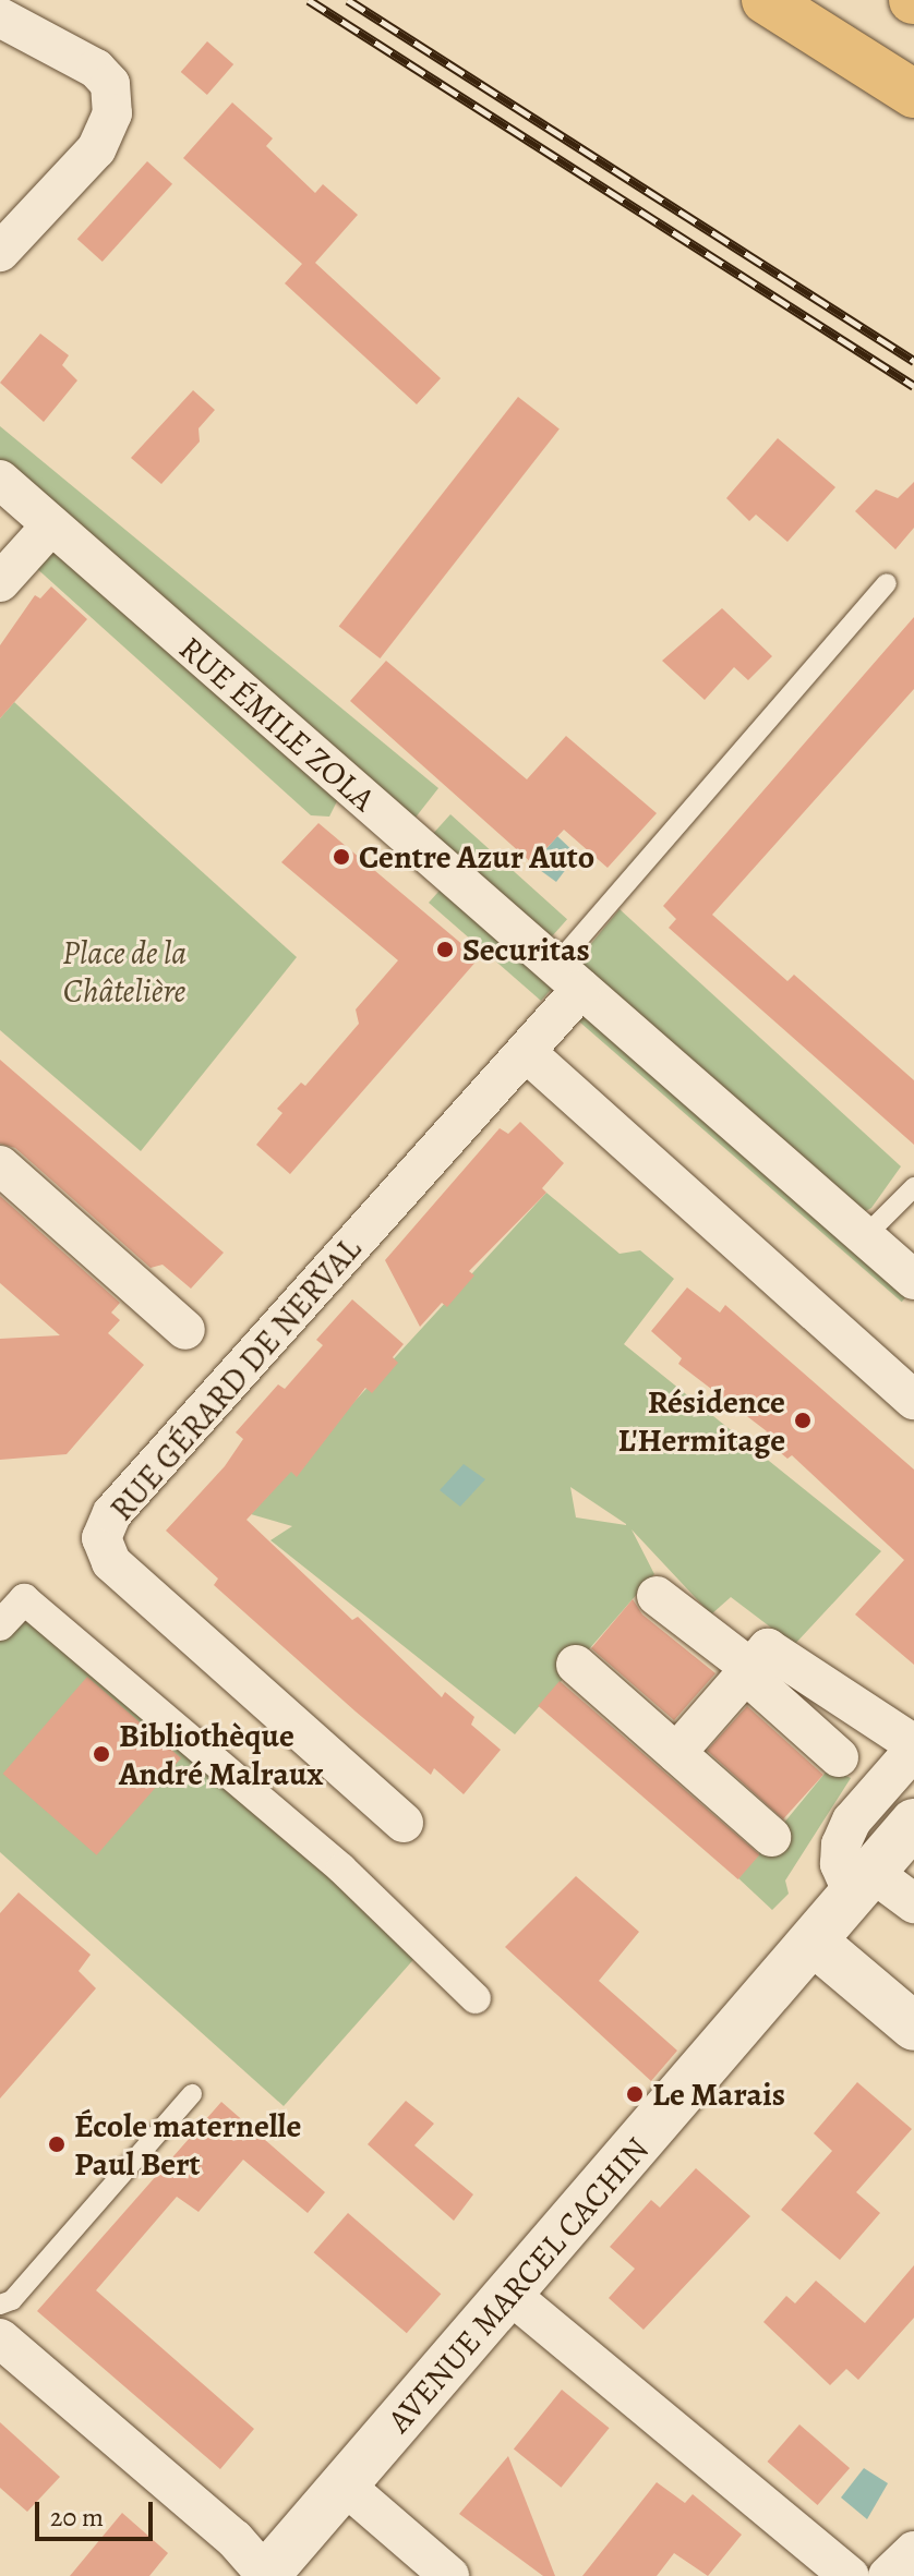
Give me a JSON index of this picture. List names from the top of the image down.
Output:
{
  "streets": {
    "street": ["RUE ÉMILE ZOLA", "RUE GÉRARD DE NERVAL", "AVENUE MARCEL CACHIN"]
  },
  "crossings": [
    ["RUE ÉMILE ZOLA", "RUE GÉRARD DE NERVAL"]
  ],
  "parks": ["Place de la Châtelière"],
  "places": [
    "Centre Azur Auto",
    "Securitas",
    "Résidence L'Hermitage",
    "Bibliothèque André Malraux",
    "Le Marais",
    "École maternelle Paul Bert"
  ],
  "scale_bar": "20 m"
}
